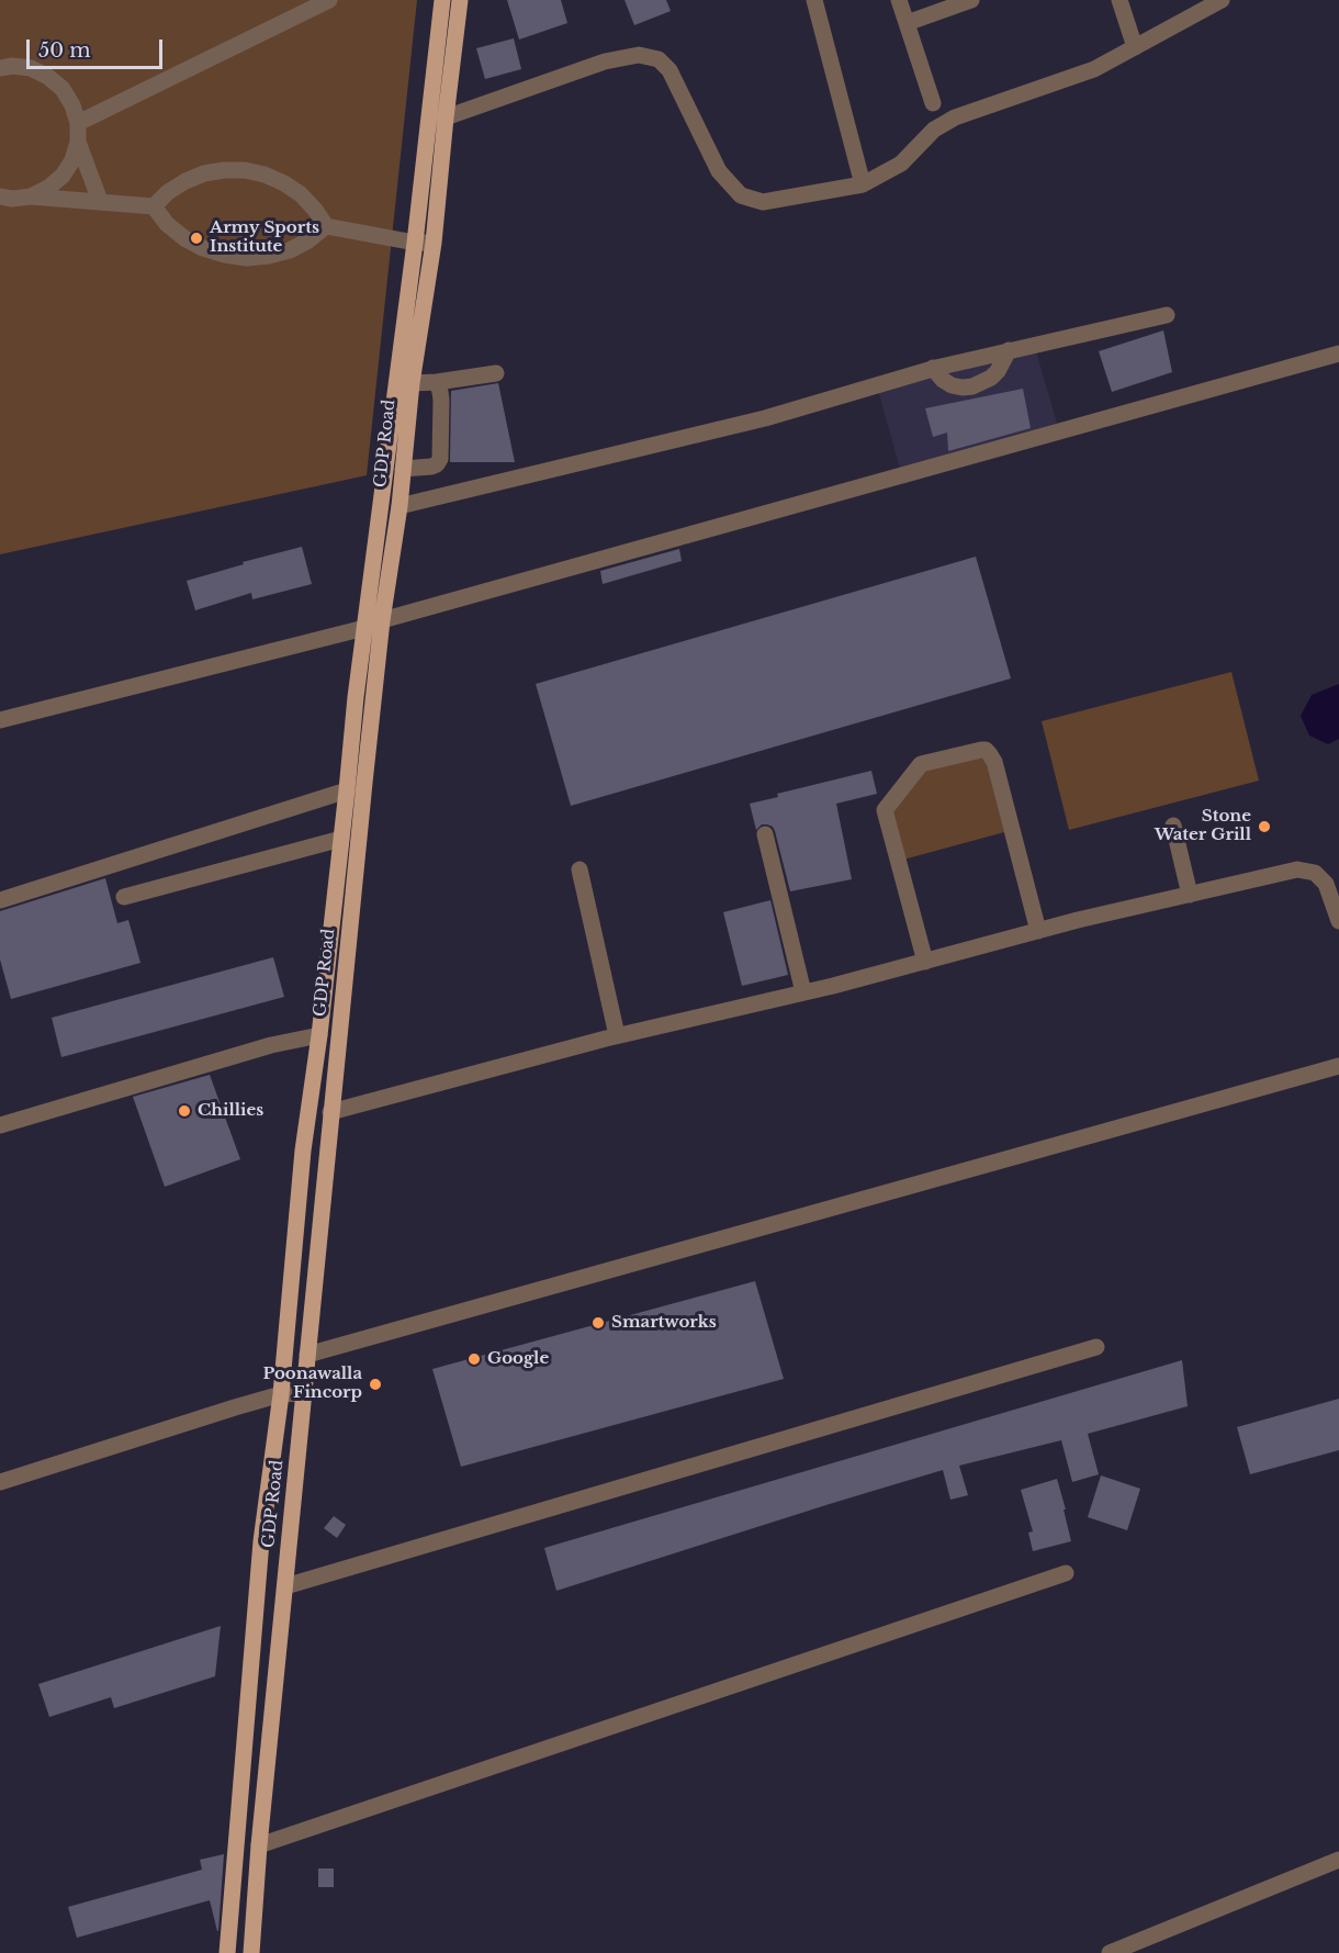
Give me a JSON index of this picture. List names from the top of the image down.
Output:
{
  "streets": {
    "main road": ["GDP Road"]
  },
  "places": [
    "Army Sports Institute",
    "Stone Water Grill",
    "Chillies",
    "Smartworks",
    "Google",
    "Poonawalla Fincorp"
  ],
  "scale_bar": "50 m"
}
